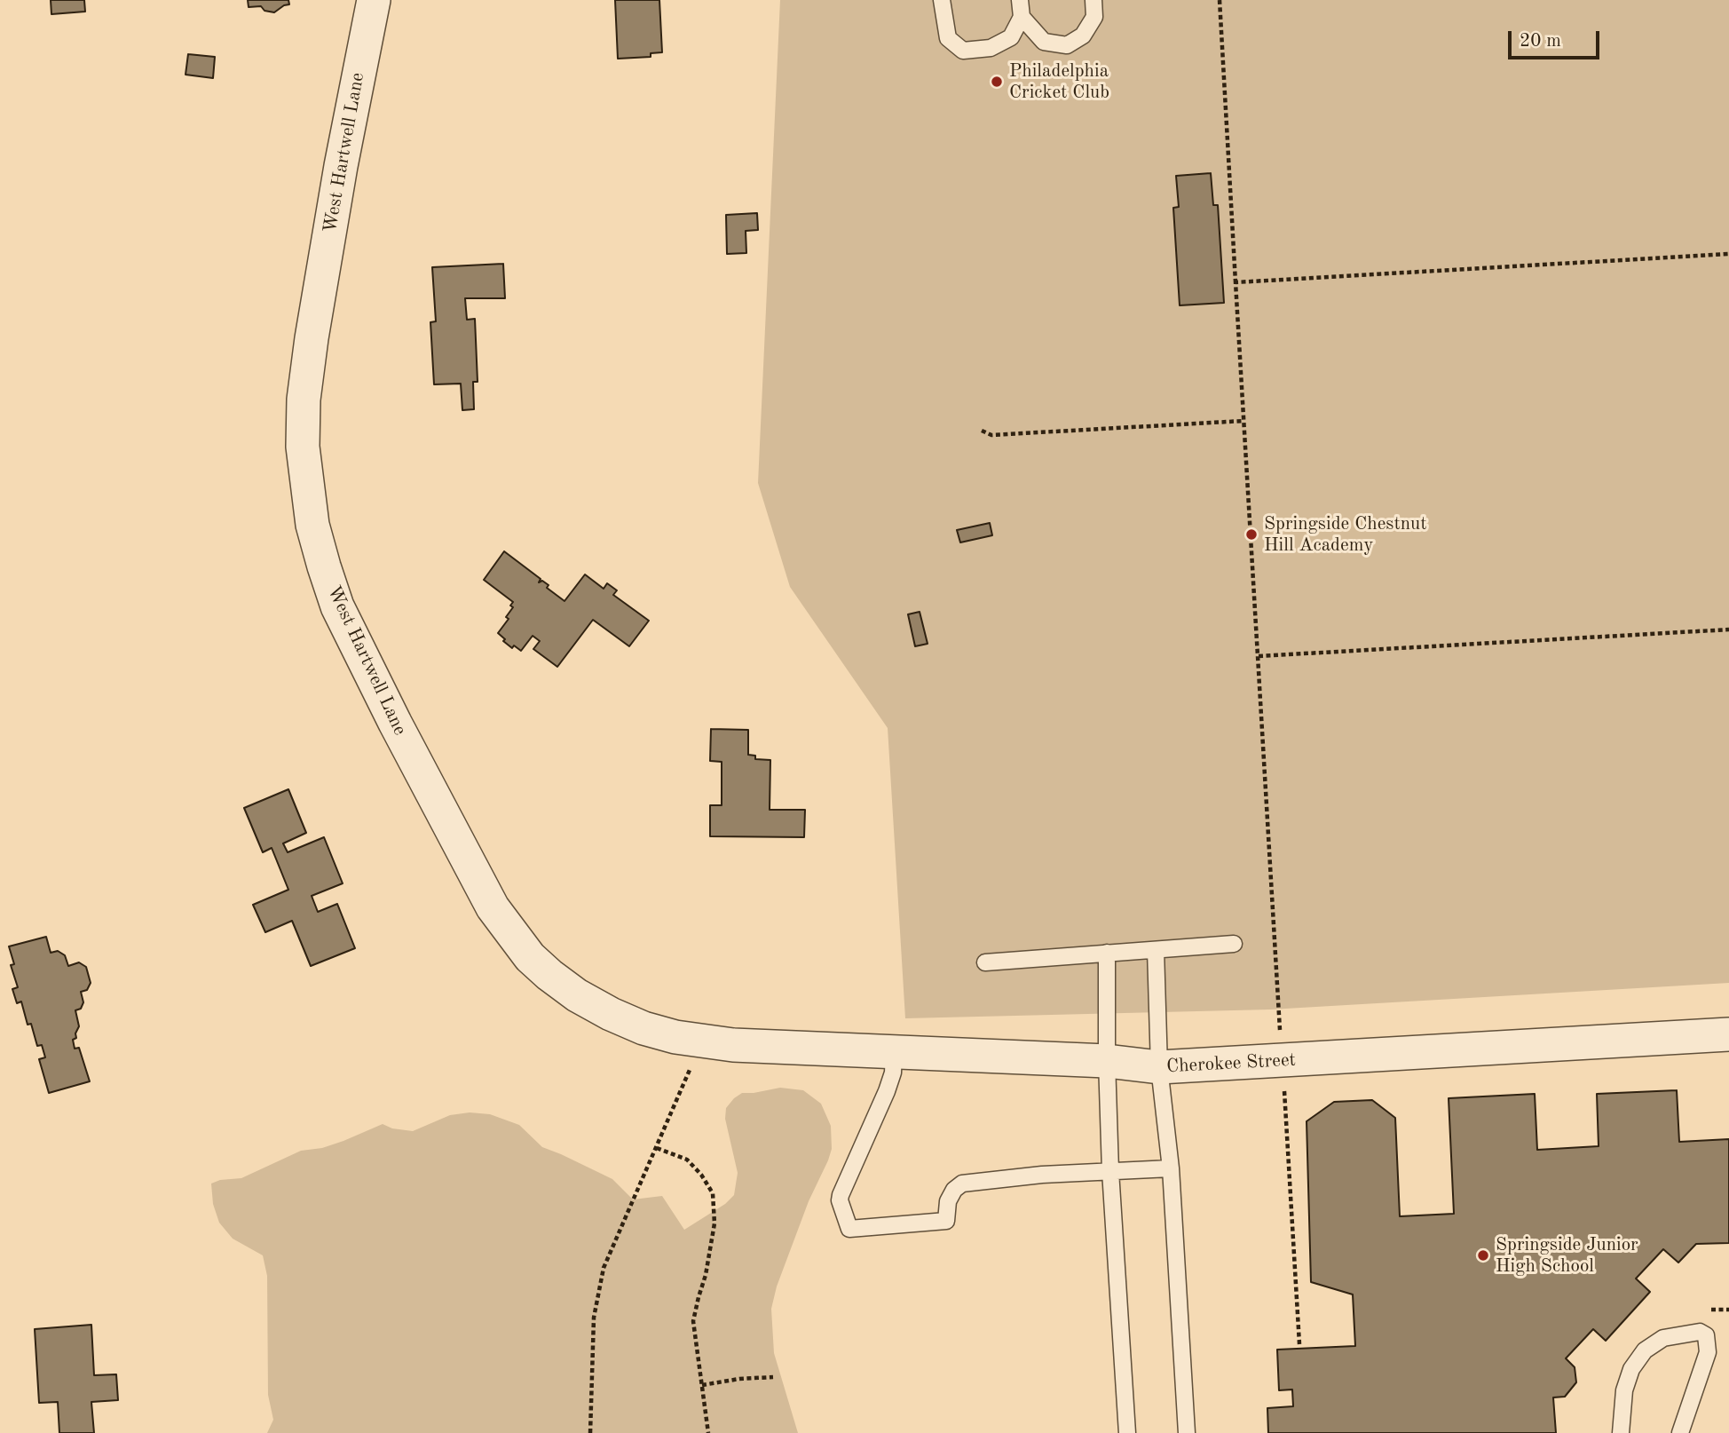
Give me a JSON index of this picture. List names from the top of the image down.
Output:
{
  "streets": {
    "street": ["West Hartwell Lane", "Cherokee Street"]
  },
  "crossings": [
    ["West Hartwell Lane", "Cherokee Street"]
  ],
  "places": ["Philadelphia Cricket Club", "Springside Chestnut Hill Academy", "Springside Junior High School"],
  "scale_bar": "20 m"
}
